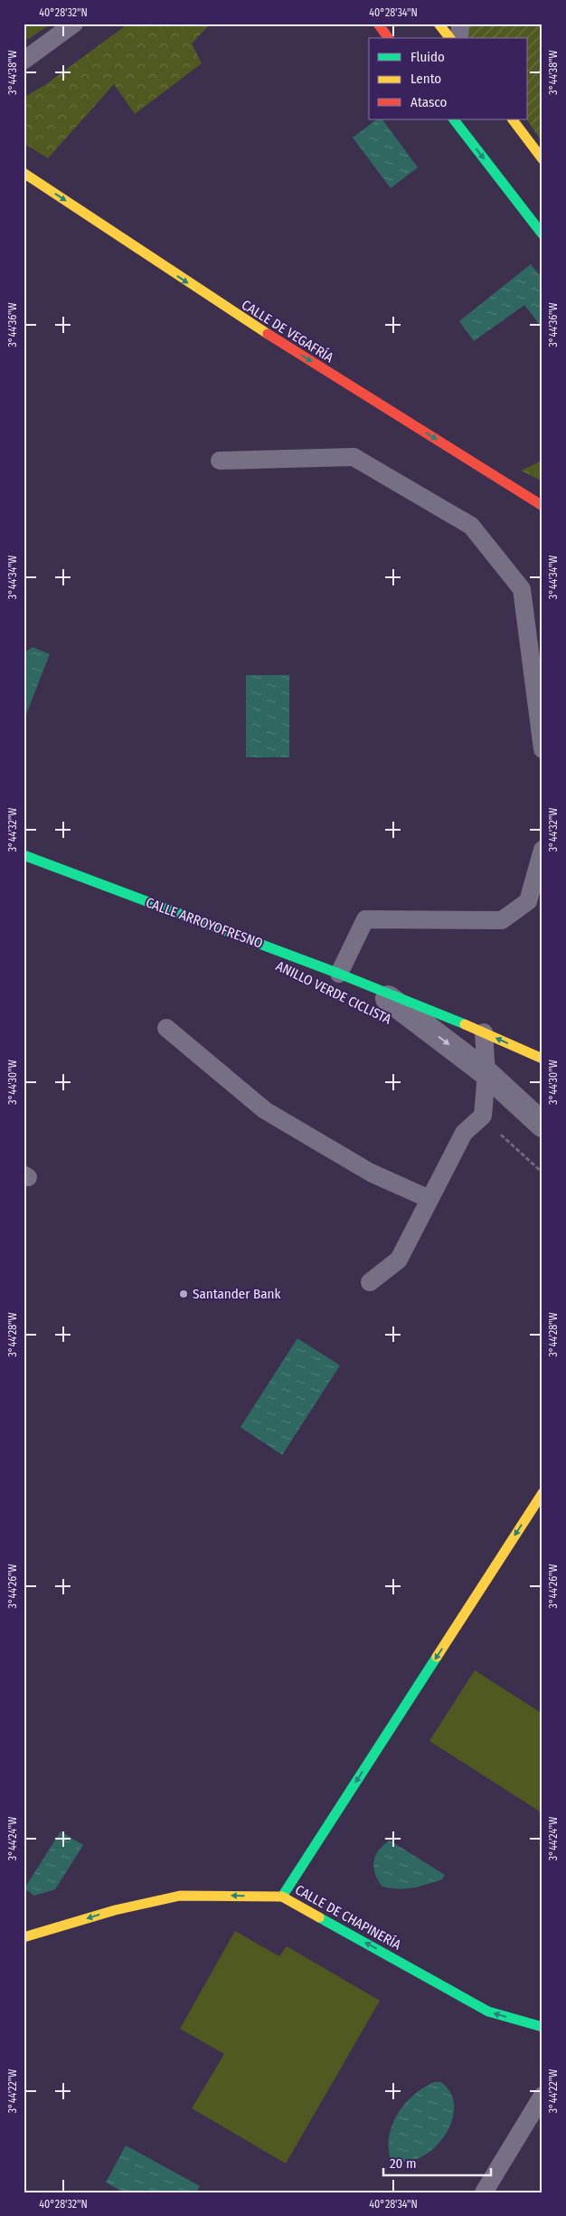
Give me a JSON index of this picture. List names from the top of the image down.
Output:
{
  "streets": {
    "street": ["CALLE DE VEGAFRÍA", "CALLE ARROYOFRESNO", "CALLE DE CHAPINERÍA"]
  },
  "one_way": ["CALLE DE VEGAFRÍA", "CALLE DE CHAPINERÍA"],
  "places": ["Santander Bank"],
  "legend": ["Fluido", "Lento", "Atasco"],
  "scale_bar": "20 m",
  "coordinates": [
    "40°28'32\"N",
    "40°28'34\"N",
    "3°44'38\"W",
    "3°44'36\"W",
    "3°44'34\"W",
    "3°44'32\"W",
    "3°44'30\"W",
    "3°44'28\"W",
    "3°44'26\"W",
    "3°44'24\"W",
    "3°44'22\"W"
  ]
}
